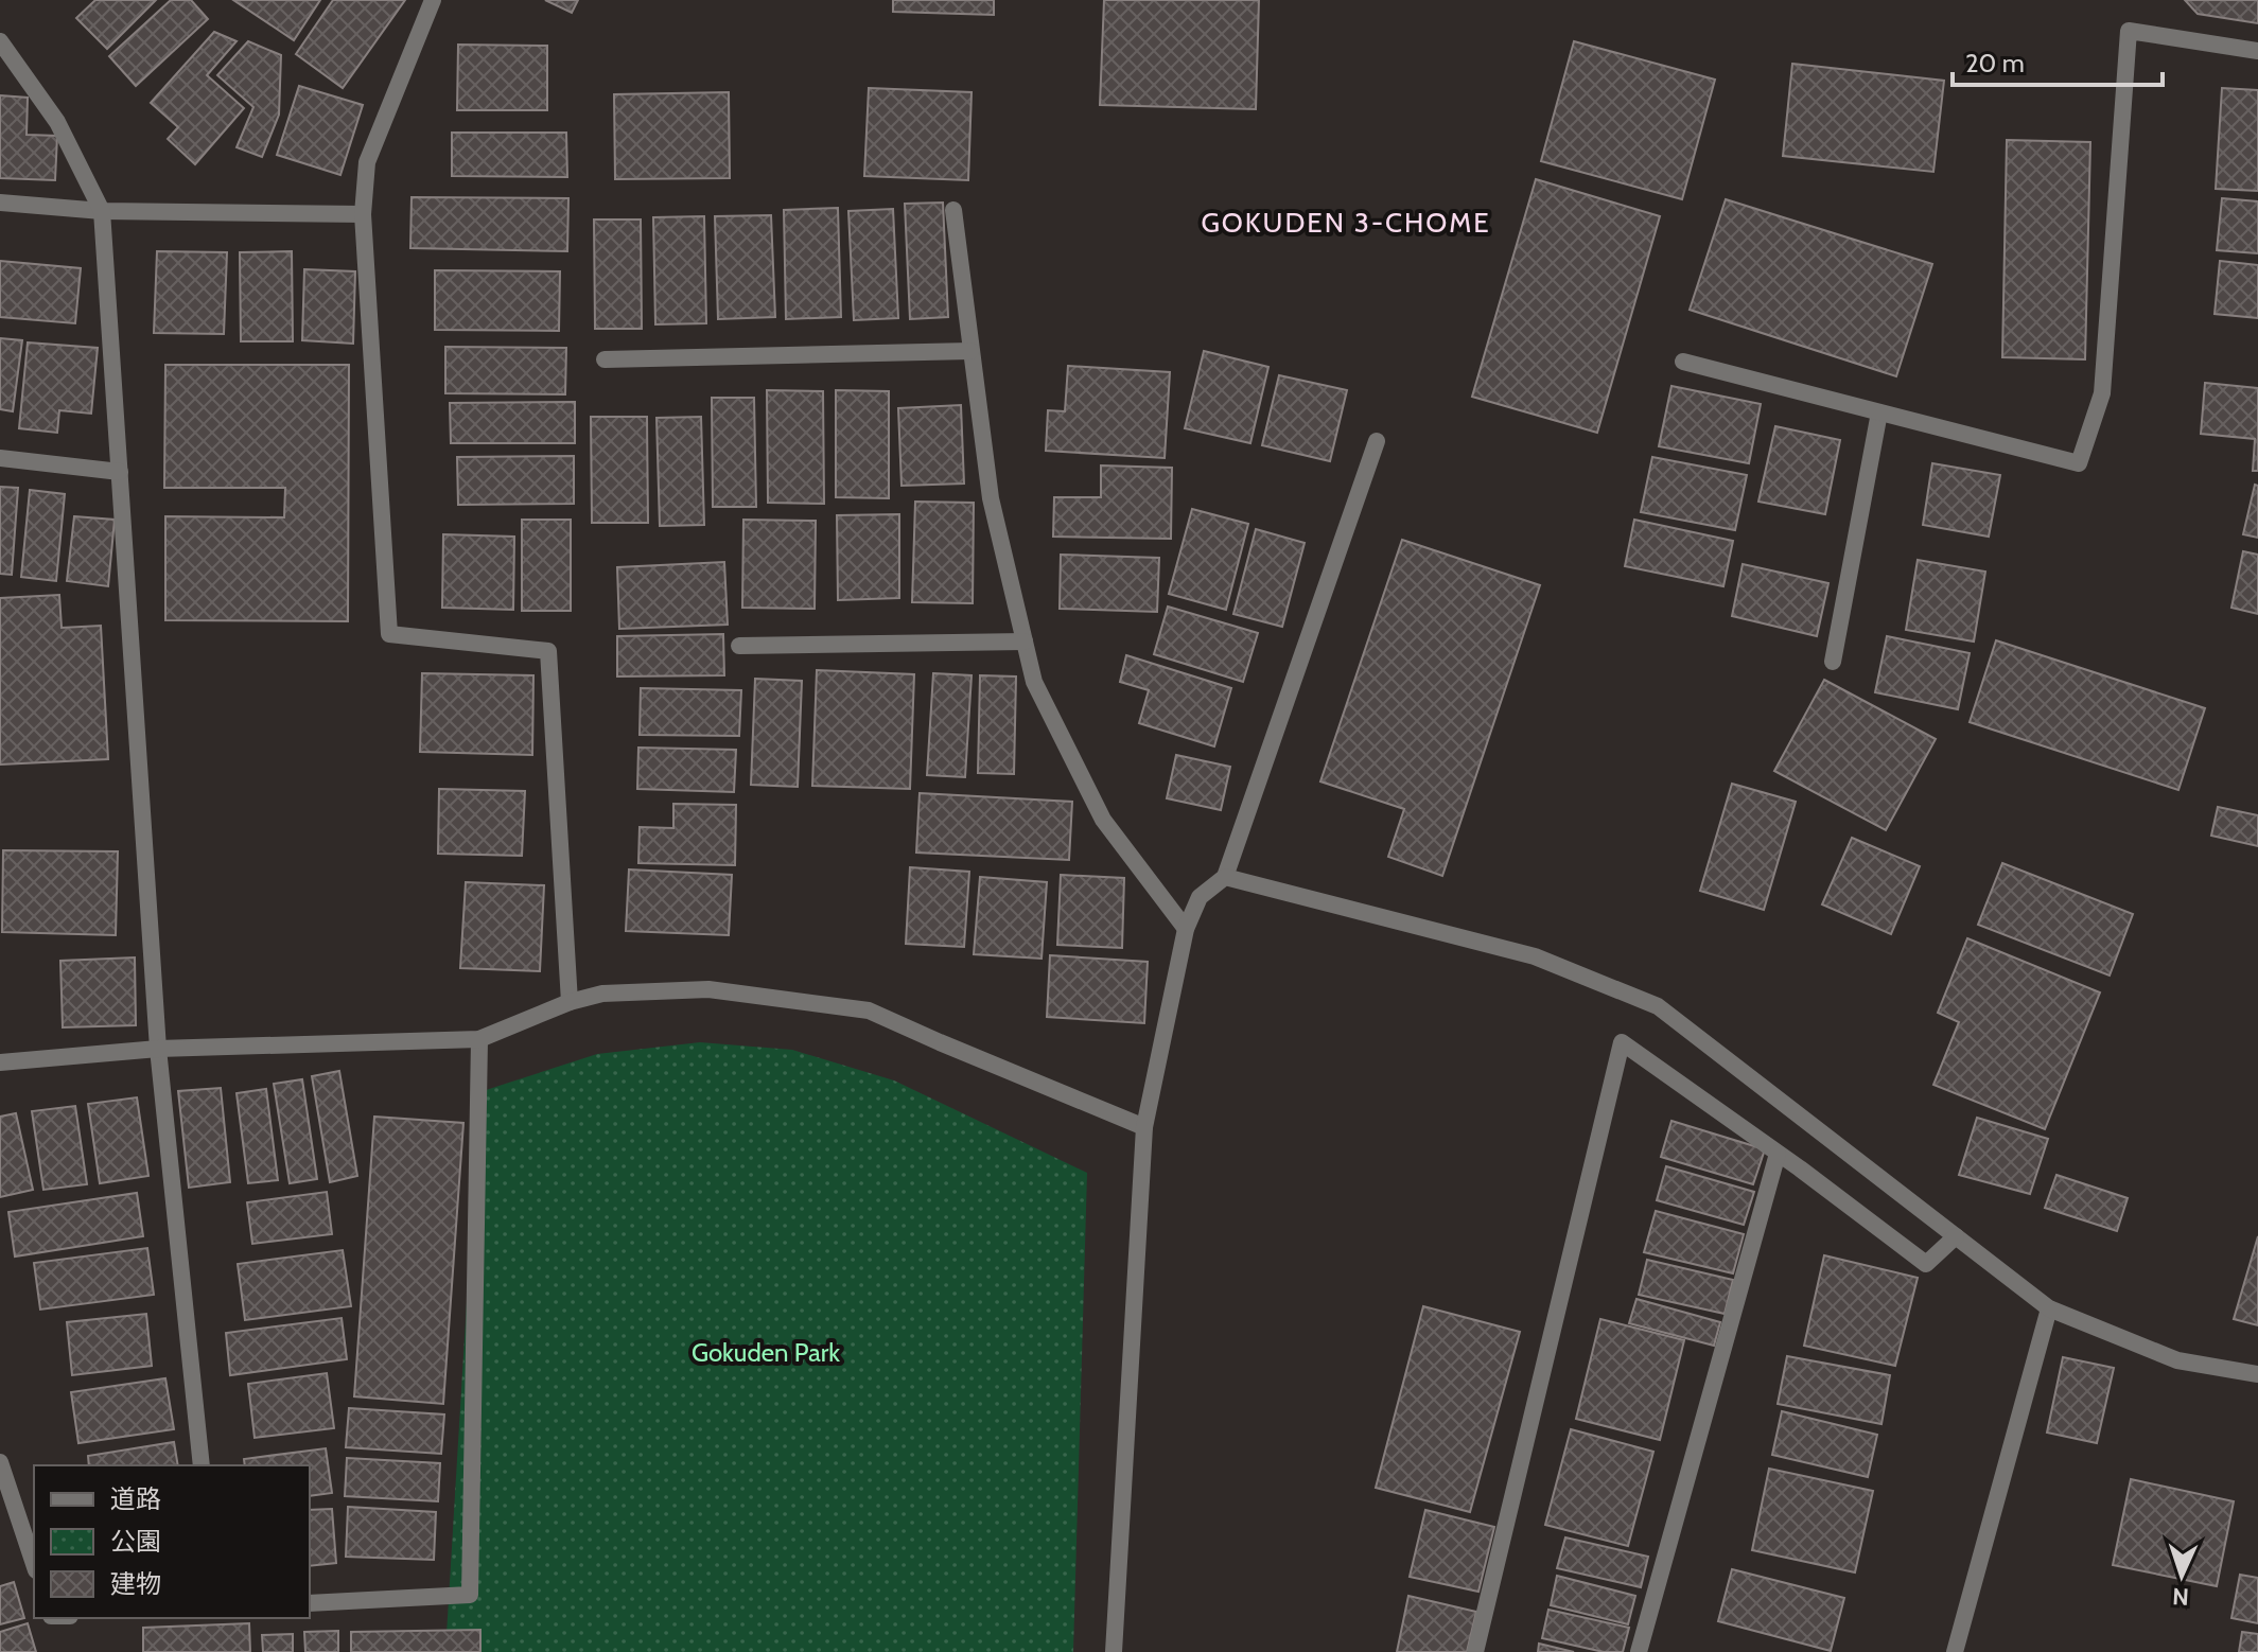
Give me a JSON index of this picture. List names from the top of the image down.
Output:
{
  "districts": ["GOKUDEN 3-CHOME"],
  "parks": ["Gokuden Park"],
  "legend": ["道路", "公園", "建物"],
  "scale_bar": "20 m",
  "north": "bottom"
}
